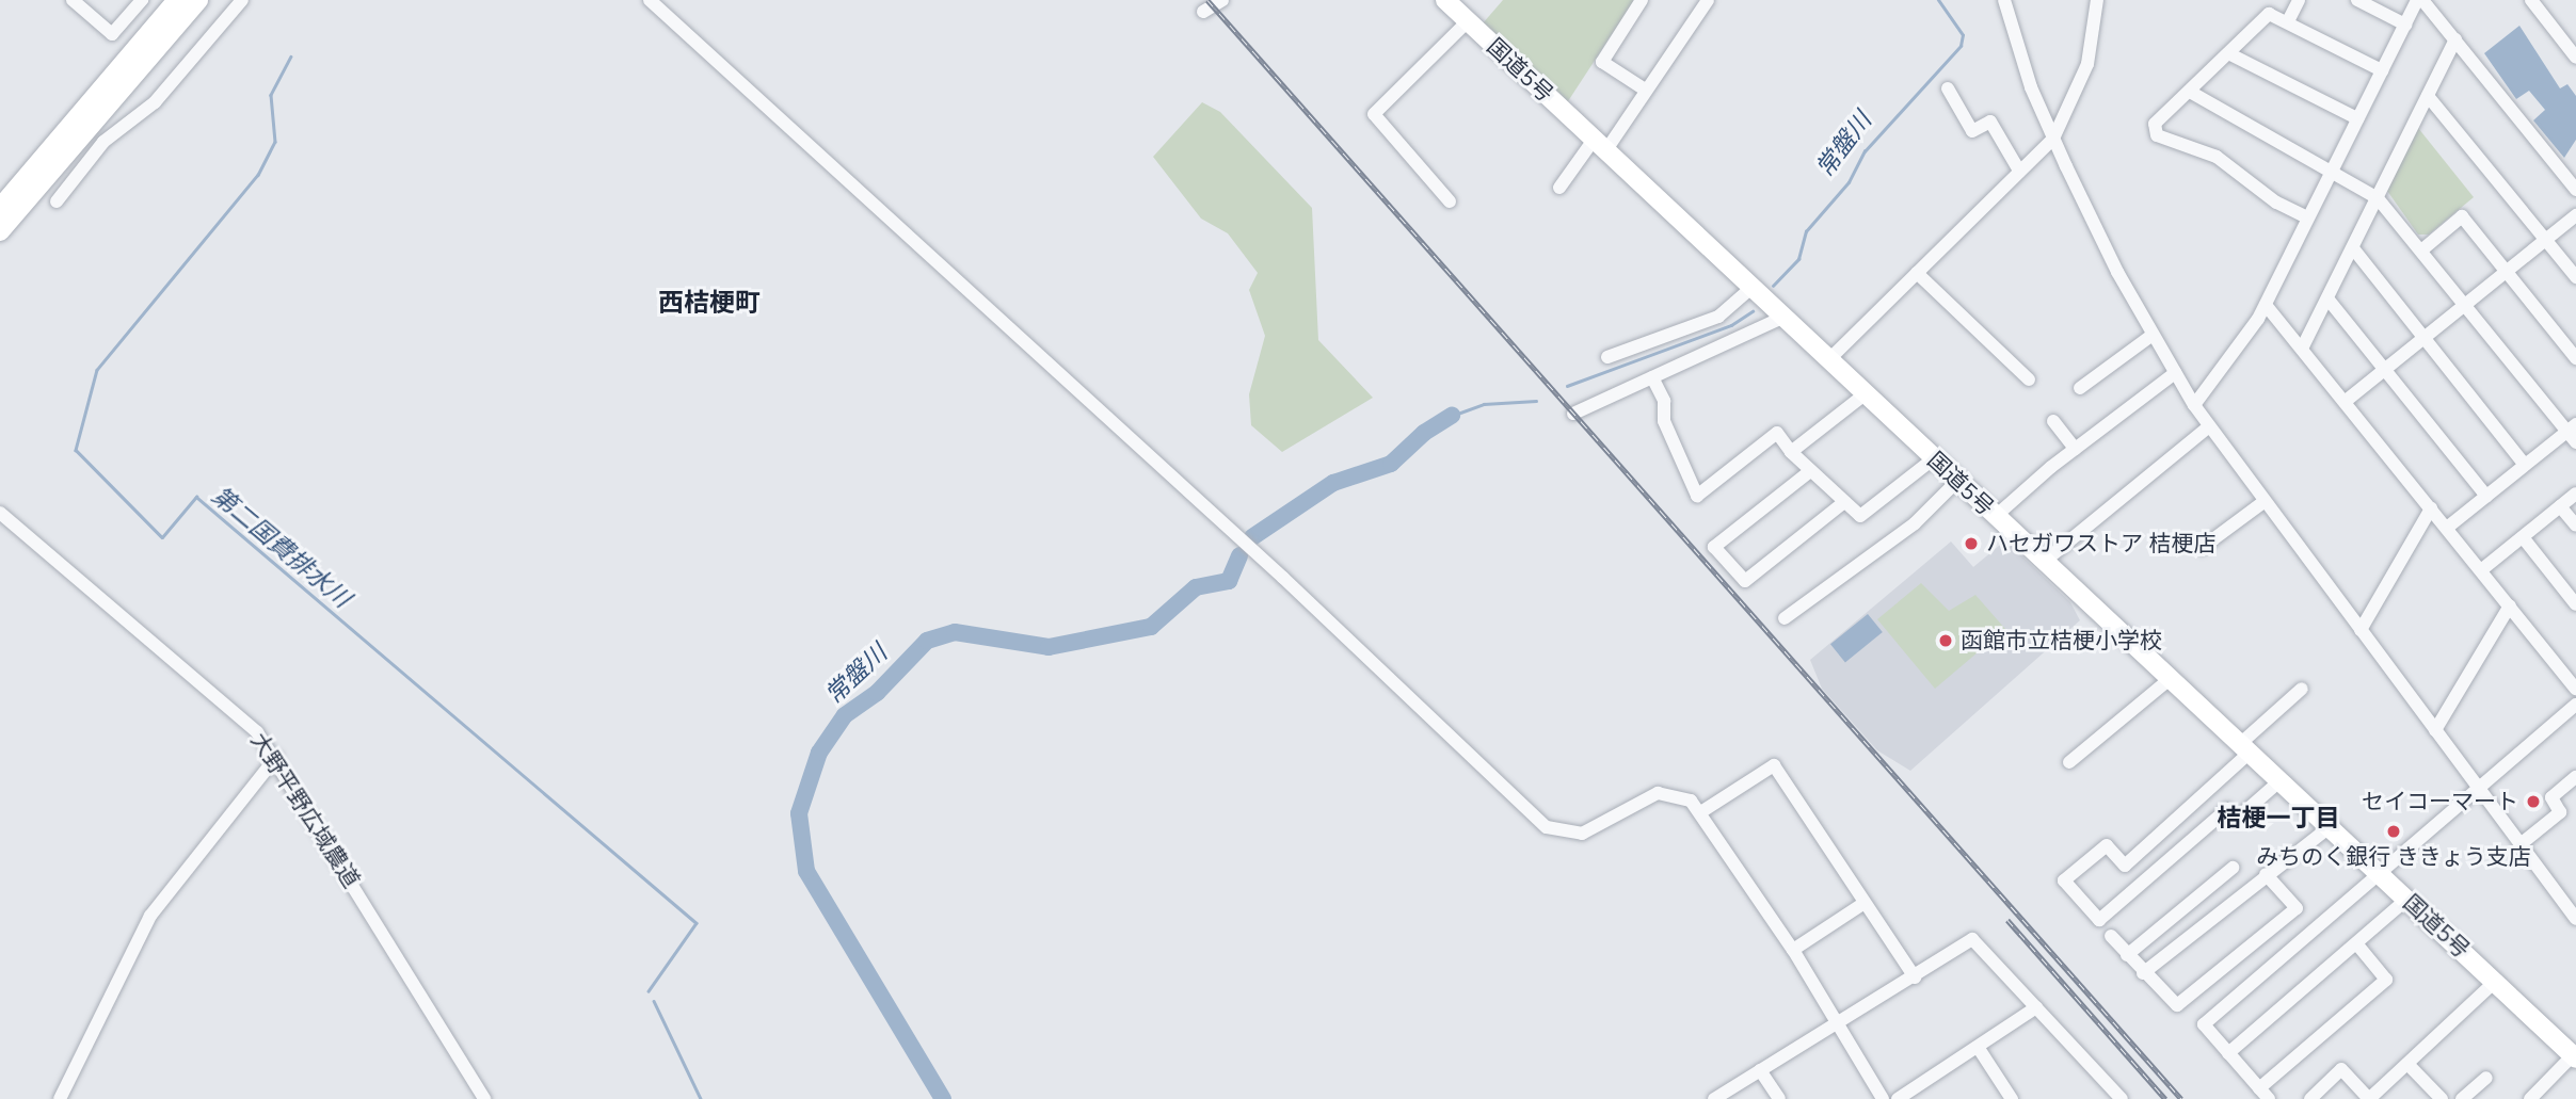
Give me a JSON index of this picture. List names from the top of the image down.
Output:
{
  "streets": {
    "highway": ["国道5号"],
    "street": ["大野平野広域農道"]
  },
  "districts": ["西桔梗町", "桔梗一丁目"],
  "water": ["常盤川", "第二国費排水川"],
  "places": [
    "ハセガワストア 桔梗店",
    "函館市立桔梗小学校",
    "セイコーマート",
    "みちのく銀行 ききょう支店"
  ]
}
